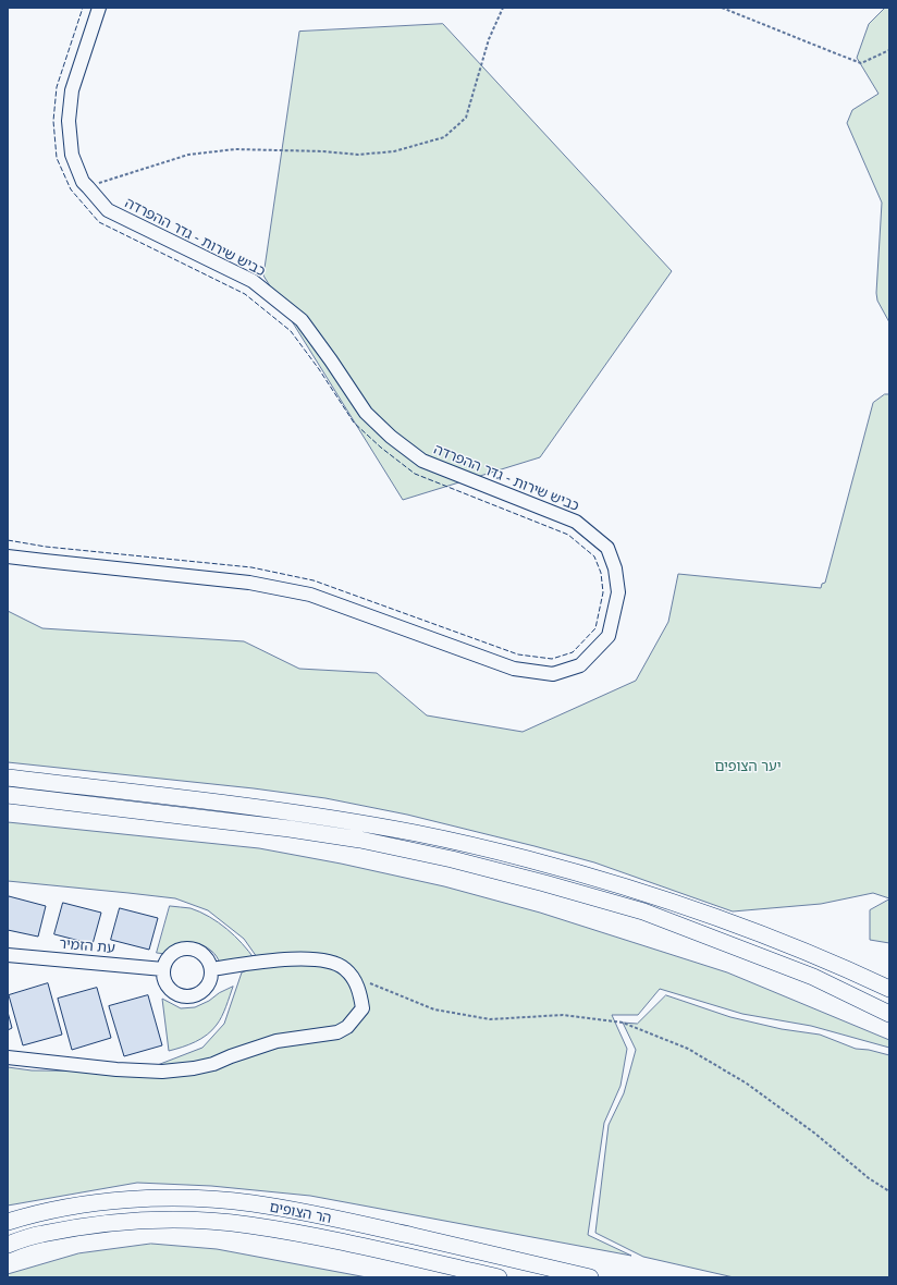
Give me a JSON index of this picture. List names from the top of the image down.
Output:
{
  "streets": {
    "main road": ["הר הצופים"],
    "street": ["כביש שירות - גדר ההפרדה", "עת הזמיר"]
  },
  "parks": ["יער הצופים"]
}
